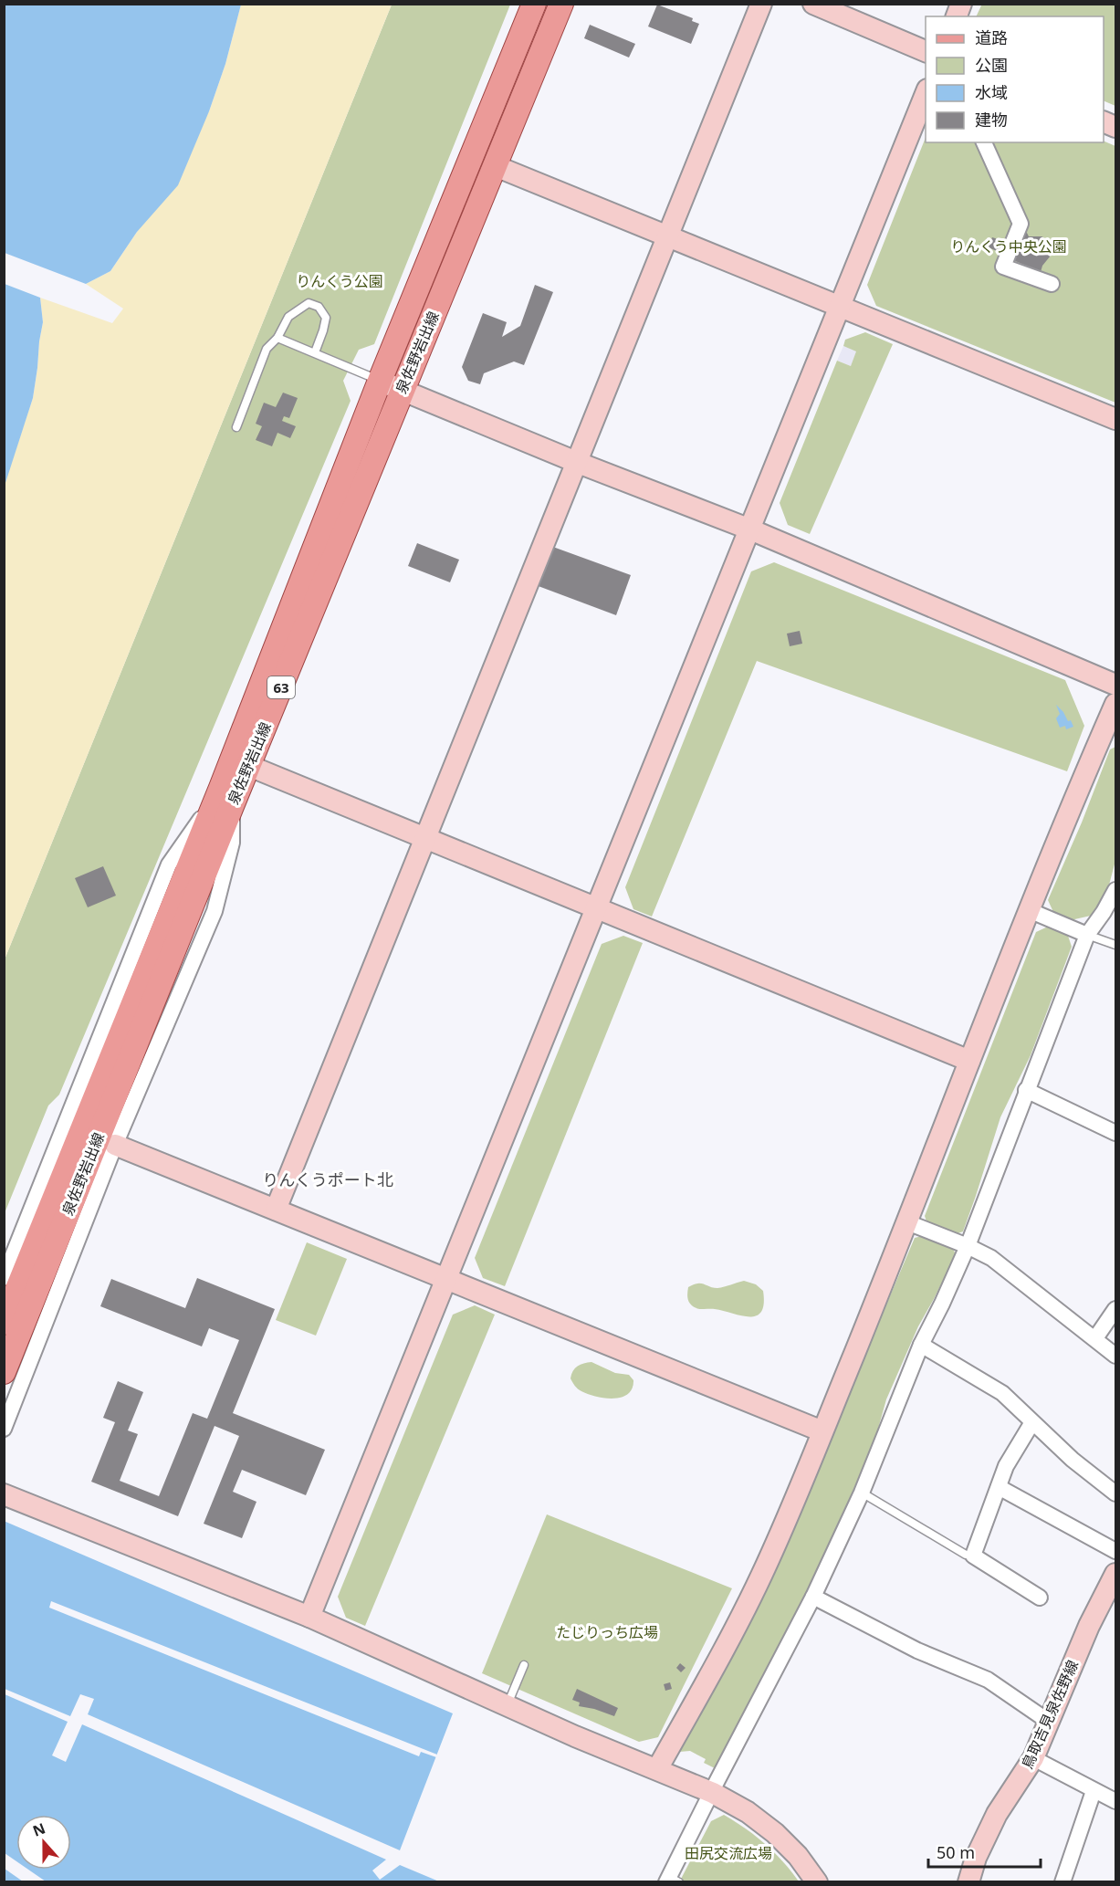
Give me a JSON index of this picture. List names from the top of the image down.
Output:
{
  "streets": {
    "main road": ["泉佐野岩出線", "63"],
    "street": ["鳥取吉見泉佐野線"]
  },
  "districts": ["りんくうポート北"],
  "parks": [
    "りんくう中央公園",
    "りんくう公園",
    "たじりっち広場",
    "田尻交流広場"
  ],
  "legend": [
    "道路",
    "公園",
    "水域",
    "建物"
  ],
  "scale_bar": "50 m",
  "north": "top"
}
